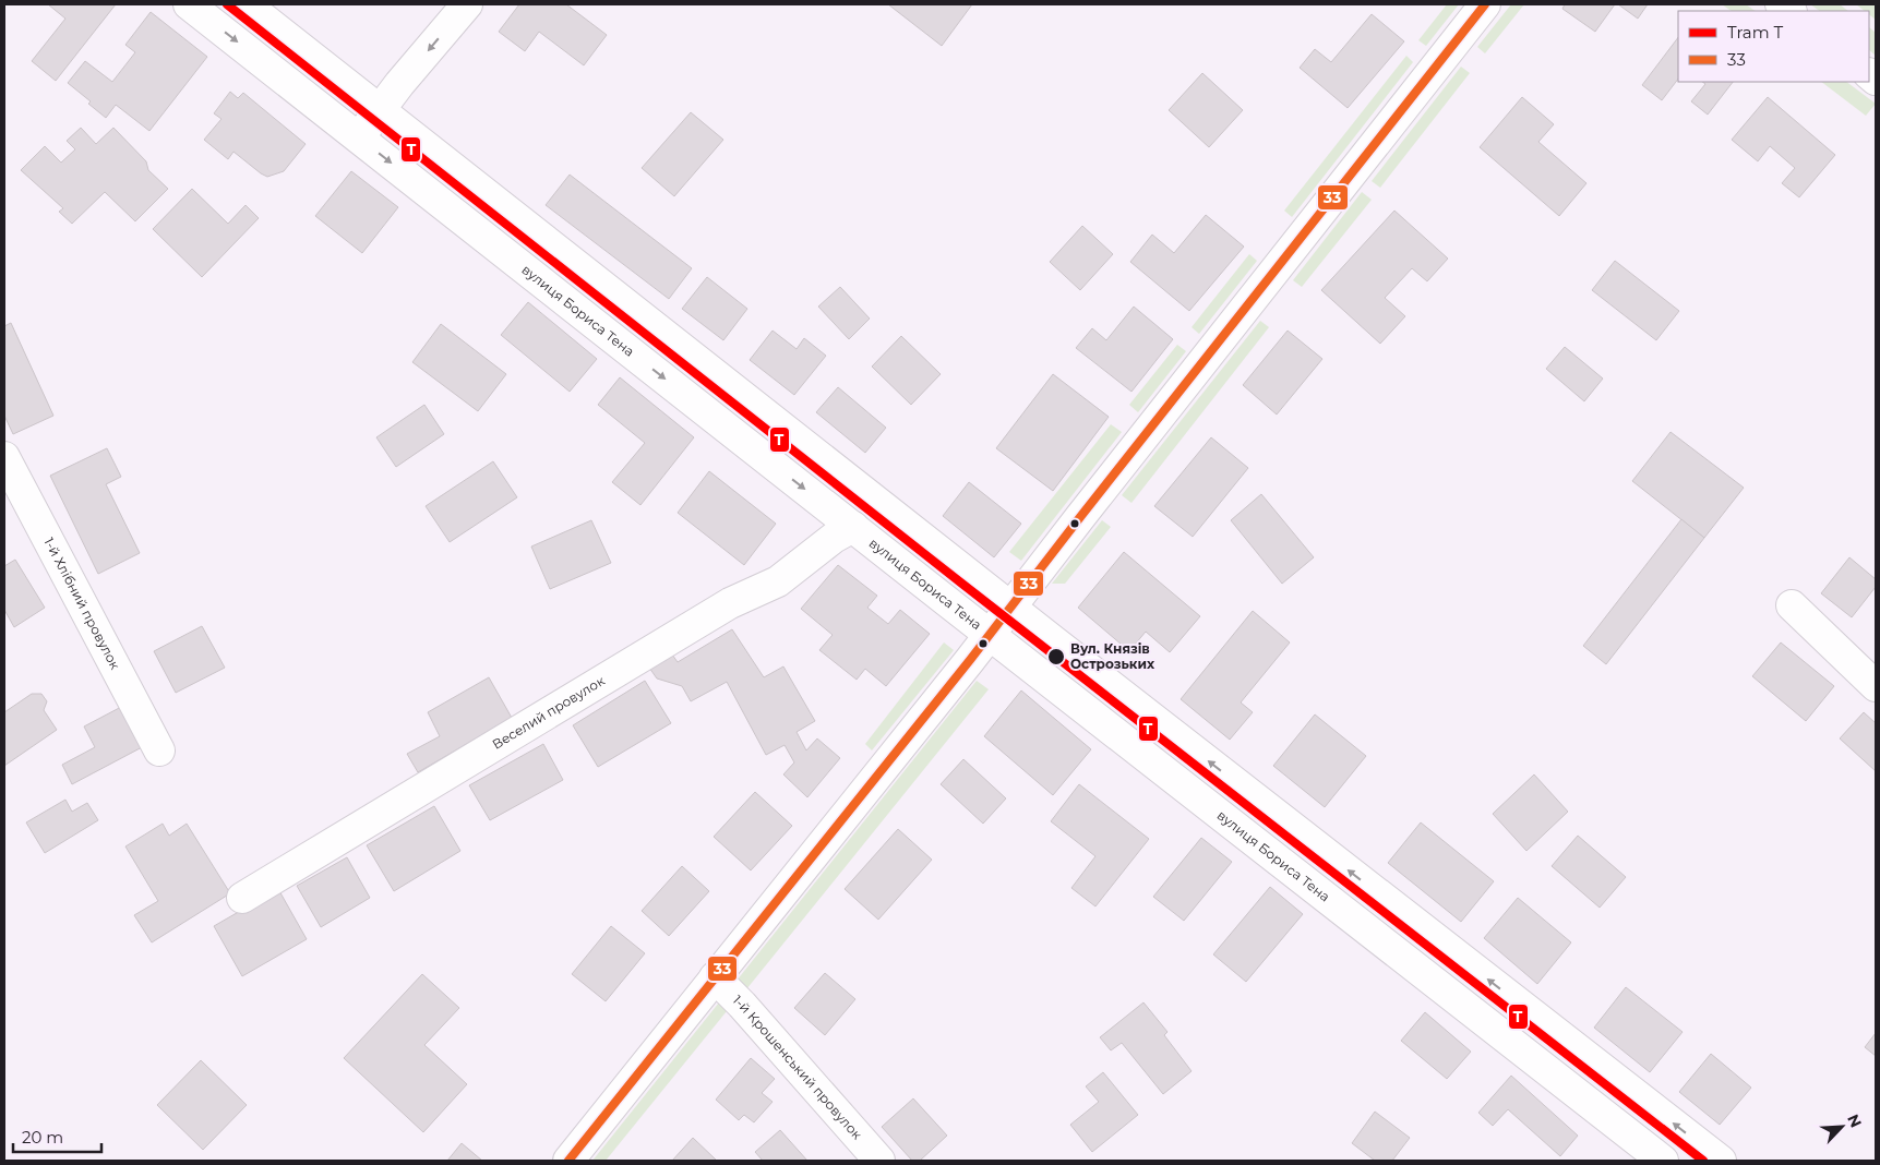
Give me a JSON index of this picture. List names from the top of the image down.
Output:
{
  "streets": {
    "street": [
      "вулиця Бориса Тена",
      "1-й Хлібний провулок",
      "Веселий провулок",
      "1-й Крошенський провулок"
    ]
  },
  "crossings": [
    ["вулиця Бориса Тена", "Веселий провулок"]
  ],
  "places": ["Вул. Князів Острозьких"],
  "lines": ["tram line Т", "transit line 33"],
  "legend": ["Tram Т", "33"],
  "scale_bar": "20 m",
  "north": "top right"
}
